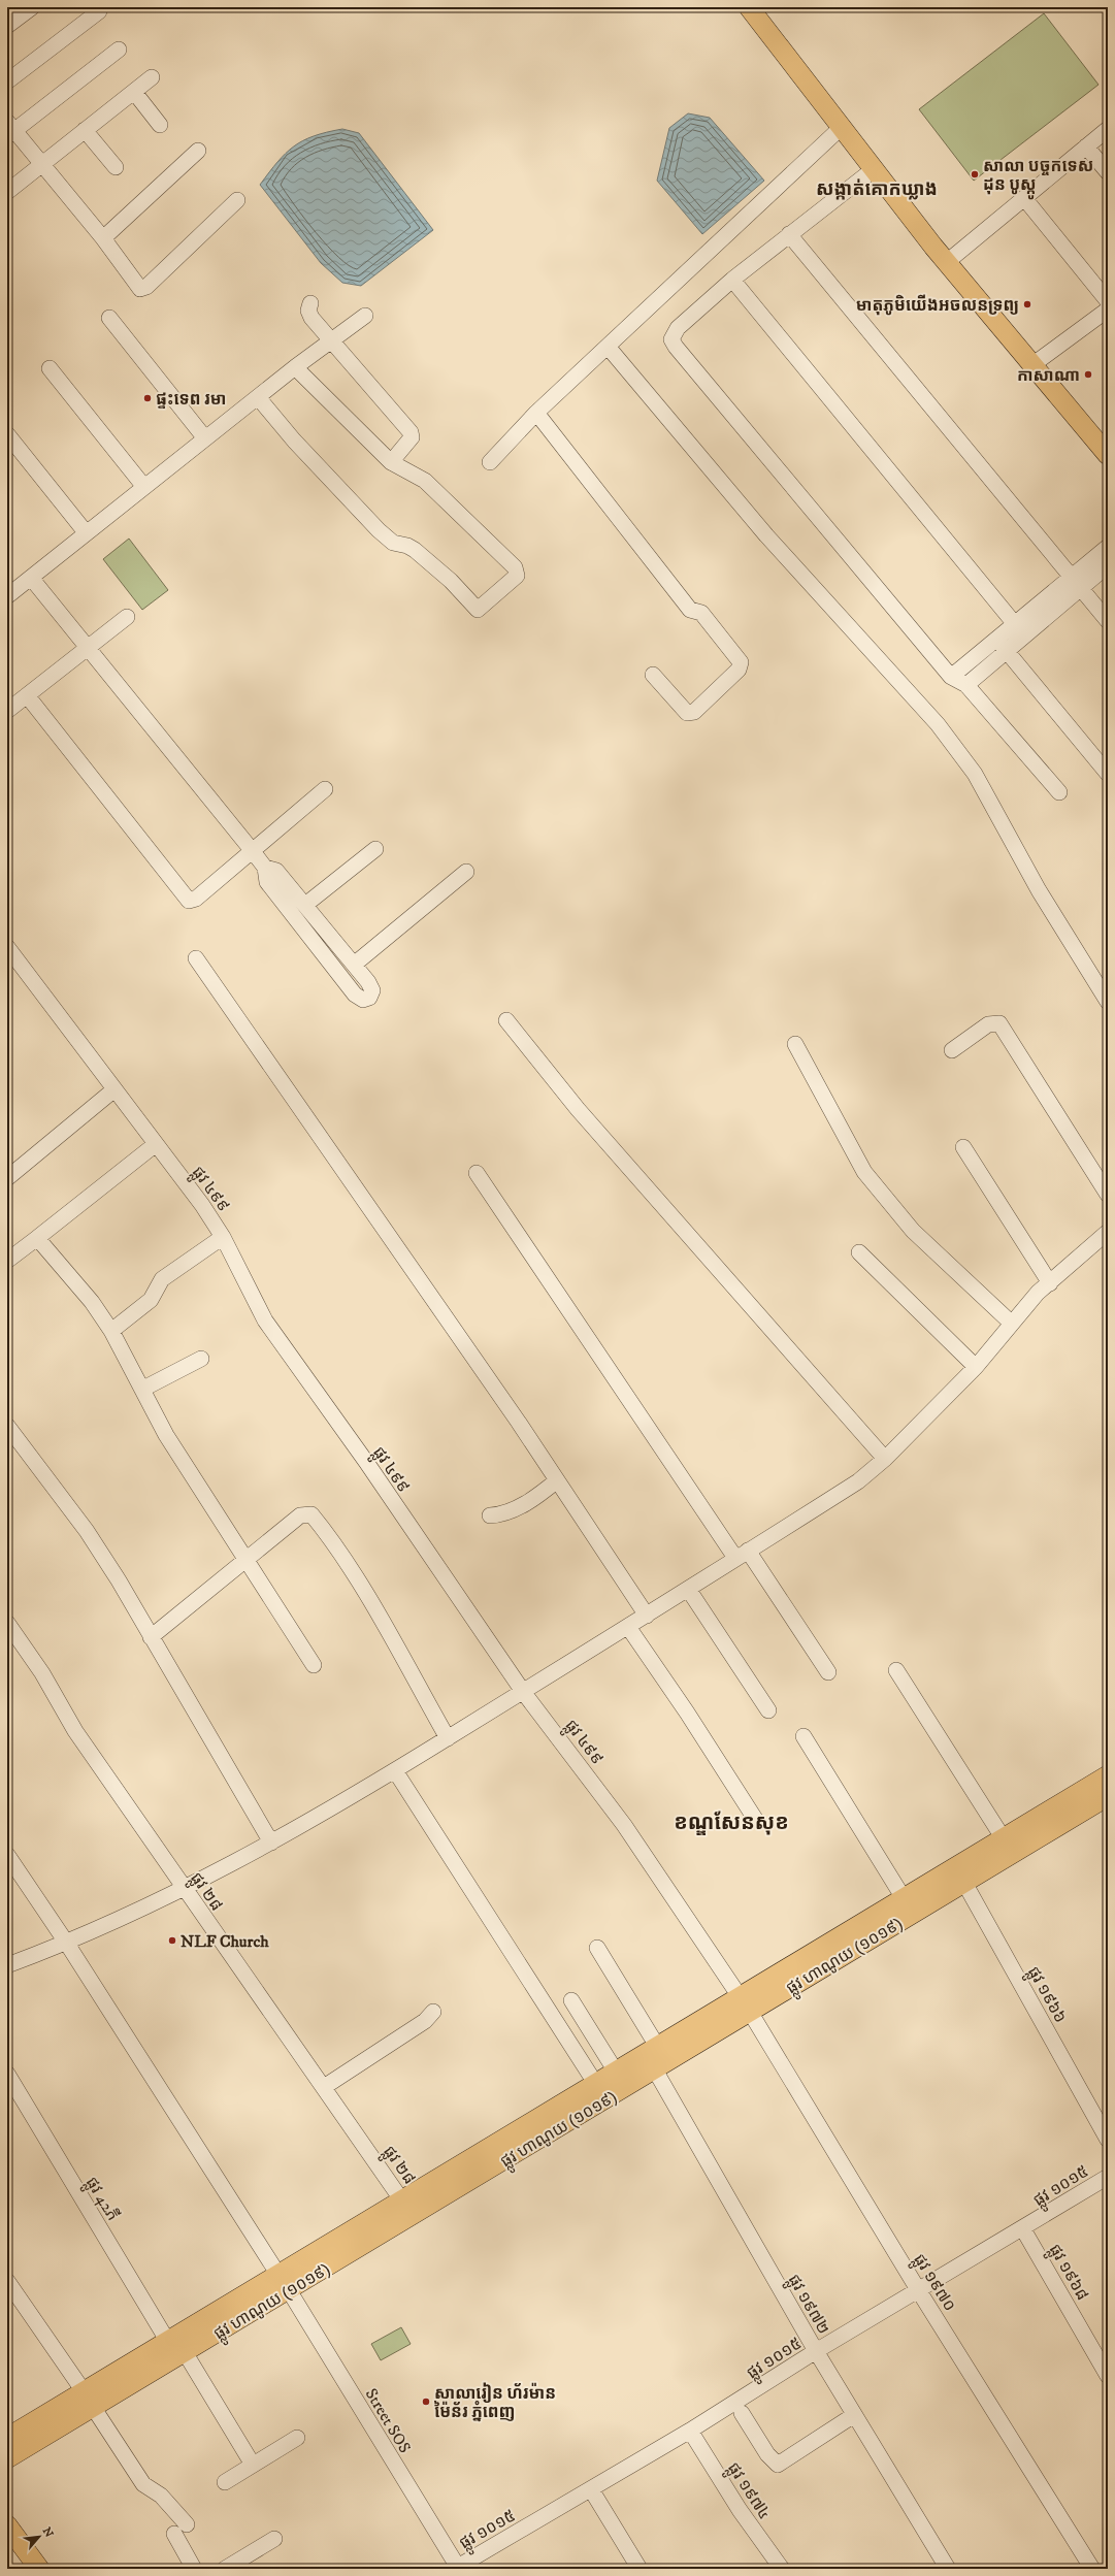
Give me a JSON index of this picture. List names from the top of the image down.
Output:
{
  "streets": {
    "main road": ["ផ្លូវ ហាណូយ (១០១៩)"],
    "street": [
      "ផ្លូវ ៤៩៩",
      "ផ្លូវ ២៨",
      "ផ្លូវ ១៩៦៦",
      "ផ្លូវ ១០១៥",
      "ផ្លូវ 42ភី",
      "ផ្លូវ ១៩៦៨",
      "ផ្លូវ ១៩៧០",
      "ផ្លូវ ១៩៧២",
      "Street SOS",
      "ផ្លូវ ១៩៧៤"
    ]
  },
  "crossings": [
    ["ផ្លូវ ៤៩៩", "ផ្លូវ ហាណូយ (១០១៩)"],
    ["ផ្លូវ ៤៩៩", "ផ្លូវ ១៩៧០"],
    ["ផ្លូវ ២៨", "ផ្លូវ ហាណូយ (១០១៩)"],
    ["ផ្លូវ ហាណូយ (១០១៩)", "ផ្លូវ ១៩៦៦"],
    ["ផ្លូវ ហាណូយ (១០១៩)", "ផ្លូវ 42ភី"],
    ["ផ្លូវ ហាណូយ (១០១៩)", "ផ្លូវ ១៩៧០"],
    ["ផ្លូវ ហាណូយ (១០១៩)", "ផ្លូវ ១៩៧២"],
    ["ផ្លូវ ហាណូយ (១០១៩)", "Street SOS"],
    ["ផ្លូវ ១០១៥", "ផ្លូវ ១៩៦៨"],
    ["ផ្លូវ ១០១៥", "ផ្លូវ ១៩៧០"],
    ["ផ្លូវ ១០១៥", "ផ្លូវ ១៩៧២"],
    ["ផ្លូវ ១០១៥", "Street SOS"],
    ["ផ្លូវ ១០១៥", "ផ្លូវ ១៩៧៤"]
  ],
  "districts": ["សង្កាត់គោកឃ្លាង", "ខណ្ឌសែនសុខ"],
  "places": [
    "សាលា បច្ចកទេស ដុន បូស្កូ",
    "មាតុភូមិយើងអចលនទ្រព្យ",
    "កាសាណា",
    "ផ្ទះទេព រមា",
    "NLF Church",
    "សាលារៀន ហ័រម៉ាន ម៉ៃន័រ ភ្នំពេញ"
  ],
  "north": "top right"
}
